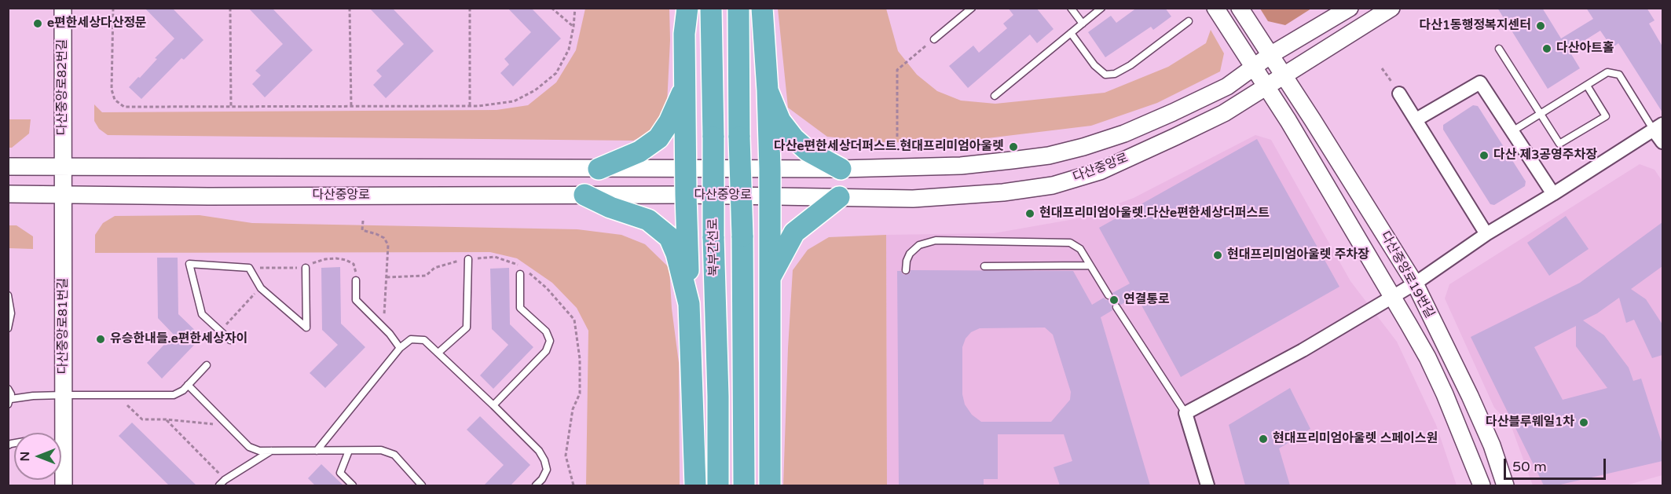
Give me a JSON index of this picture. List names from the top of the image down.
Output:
{
  "streets": {
    "highway": ["북부간선로"],
    "street": [
      "다산중앙로82번길",
      "다산중앙로",
      "다산중앙로19번길",
      "다산중앙로81번길"
    ]
  },
  "crossings": [
    ["다산중앙로82번길", "다산중앙로"],
    ["다산중앙로82번길", "다산중앙로81번길"],
    ["다산중앙로", "다산중앙로19번길"],
    ["다산중앙로", "다산중앙로81번길"]
  ],
  "places": [
    "e편한세상다산정문",
    "다산1동행정복지센터",
    "다산아트홀",
    "다산e편한세상더퍼스트.현대프리미엄아울렛",
    "다산 제3공영주차장",
    "현대프리미엄아울렛.다산e편한세상더퍼스트",
    "현대프리미엄아울렛 주차장",
    "연결통로",
    "유승한내들.e편한세상자이",
    "다산블루웨일1차",
    "현대프리미엄아울렛 스페이스원"
  ],
  "scale_bar": "50 m",
  "north": "left"
}
